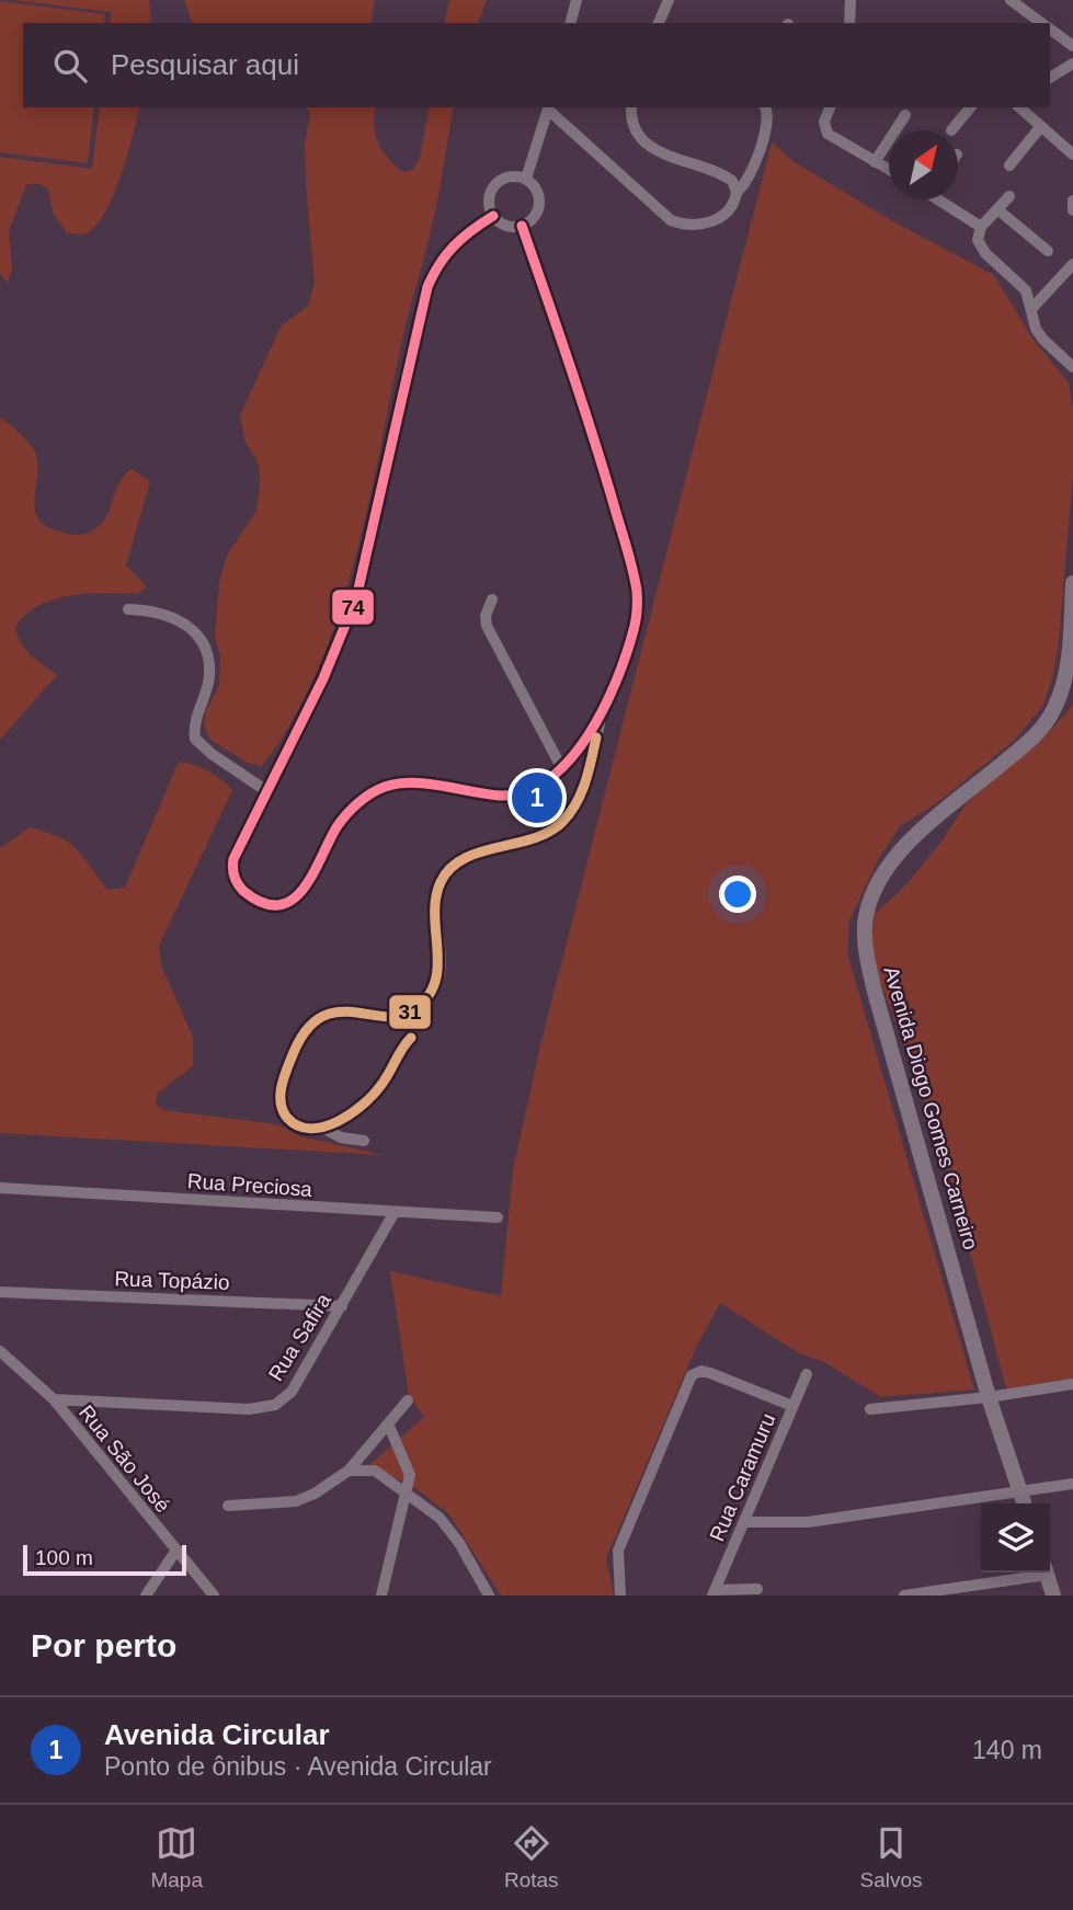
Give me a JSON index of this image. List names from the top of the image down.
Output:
{
  "streets": {
    "street": [
      "Avenida Diogo Gomes Carneiro",
      "Rua Preciosa",
      "Rua Topázio",
      "Rua Safira",
      "Rua São José",
      "Rua Caramuru"
    ]
  },
  "crossings": [
    ["Rua Preciosa", "Rua Safira"],
    ["Rua Topázio", "Rua Safira"],
    ["Rua Safira", "Rua São José"]
  ],
  "lines": ["transit line 74", "transit line 31"],
  "scale_bar": "100 m",
  "north": "top right",
  "page": {
    "search": "Pesquisar aqui",
    "pins": "1",
    "scale": "100 m",
    "heading": "Por perto",
    "list": [
      {
        "mark": "1",
        "name": "Avenida Circular",
        "note": "Ponto de ônibus · Avenida Circular",
        "value": "140 m"
      }
    ],
    "nav": ["Mapa", "Rotas", "Salvos"]
  }
}
